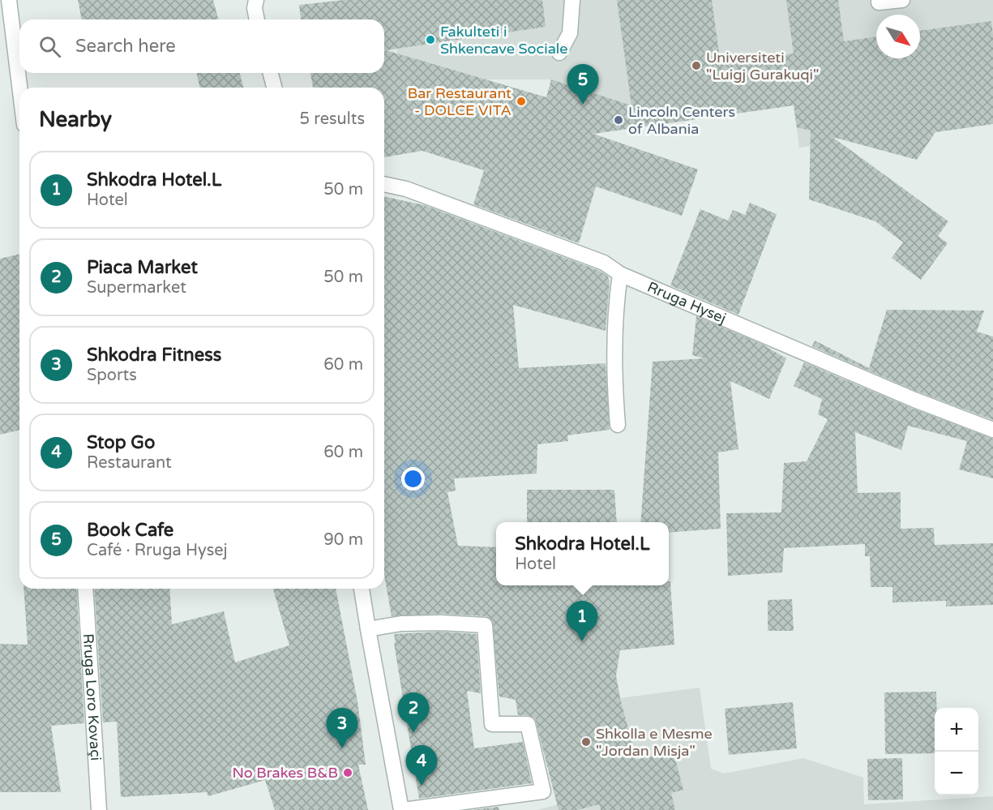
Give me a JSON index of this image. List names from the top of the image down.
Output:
{
  "streets": {
    "street": ["Rruga Hysej", "Rruga Loro Kovaçi"]
  },
  "places": [
    "Fakulteti i Shkencave Sociale",
    "Universiteti \"Luigj Gurakuqi\"",
    "Bar Restaurant - DOLCE VITA",
    "Lincoln Centers of Albania",
    "Shkolla e Mesme \"Jordan Misja\"",
    "No Brakes B&B"
  ],
  "north": "bottom right",
  "page": {
    "search": "Search here",
    "pins": [
      "5",
      "1",
      "2",
      "3",
      "4"
    ],
    "heading": ["Nearby", "5 results"],
    "list": [
      {
        "mark": "1",
        "name": "Shkodra Hotel.L",
        "note": "Hotel",
        "value": "50 m"
      },
      {
        "mark": "2",
        "name": "Piaca Market",
        "note": "Supermarket",
        "value": "50 m"
      },
      {
        "mark": "3",
        "name": "Shkodra Fitness",
        "note": "Sports",
        "value": "60 m"
      },
      {
        "mark": "4",
        "name": "Stop Go",
        "note": "Restaurant",
        "value": "60 m"
      },
      {
        "mark": "5",
        "name": "Book Cafe",
        "note": "Café · Rruga Hysej",
        "value": "90 m"
      }
    ],
    "popup": ["Shkodra Hotel.L", "Hotel"],
    "map_buttons": ["+", "−"]
  }
}
